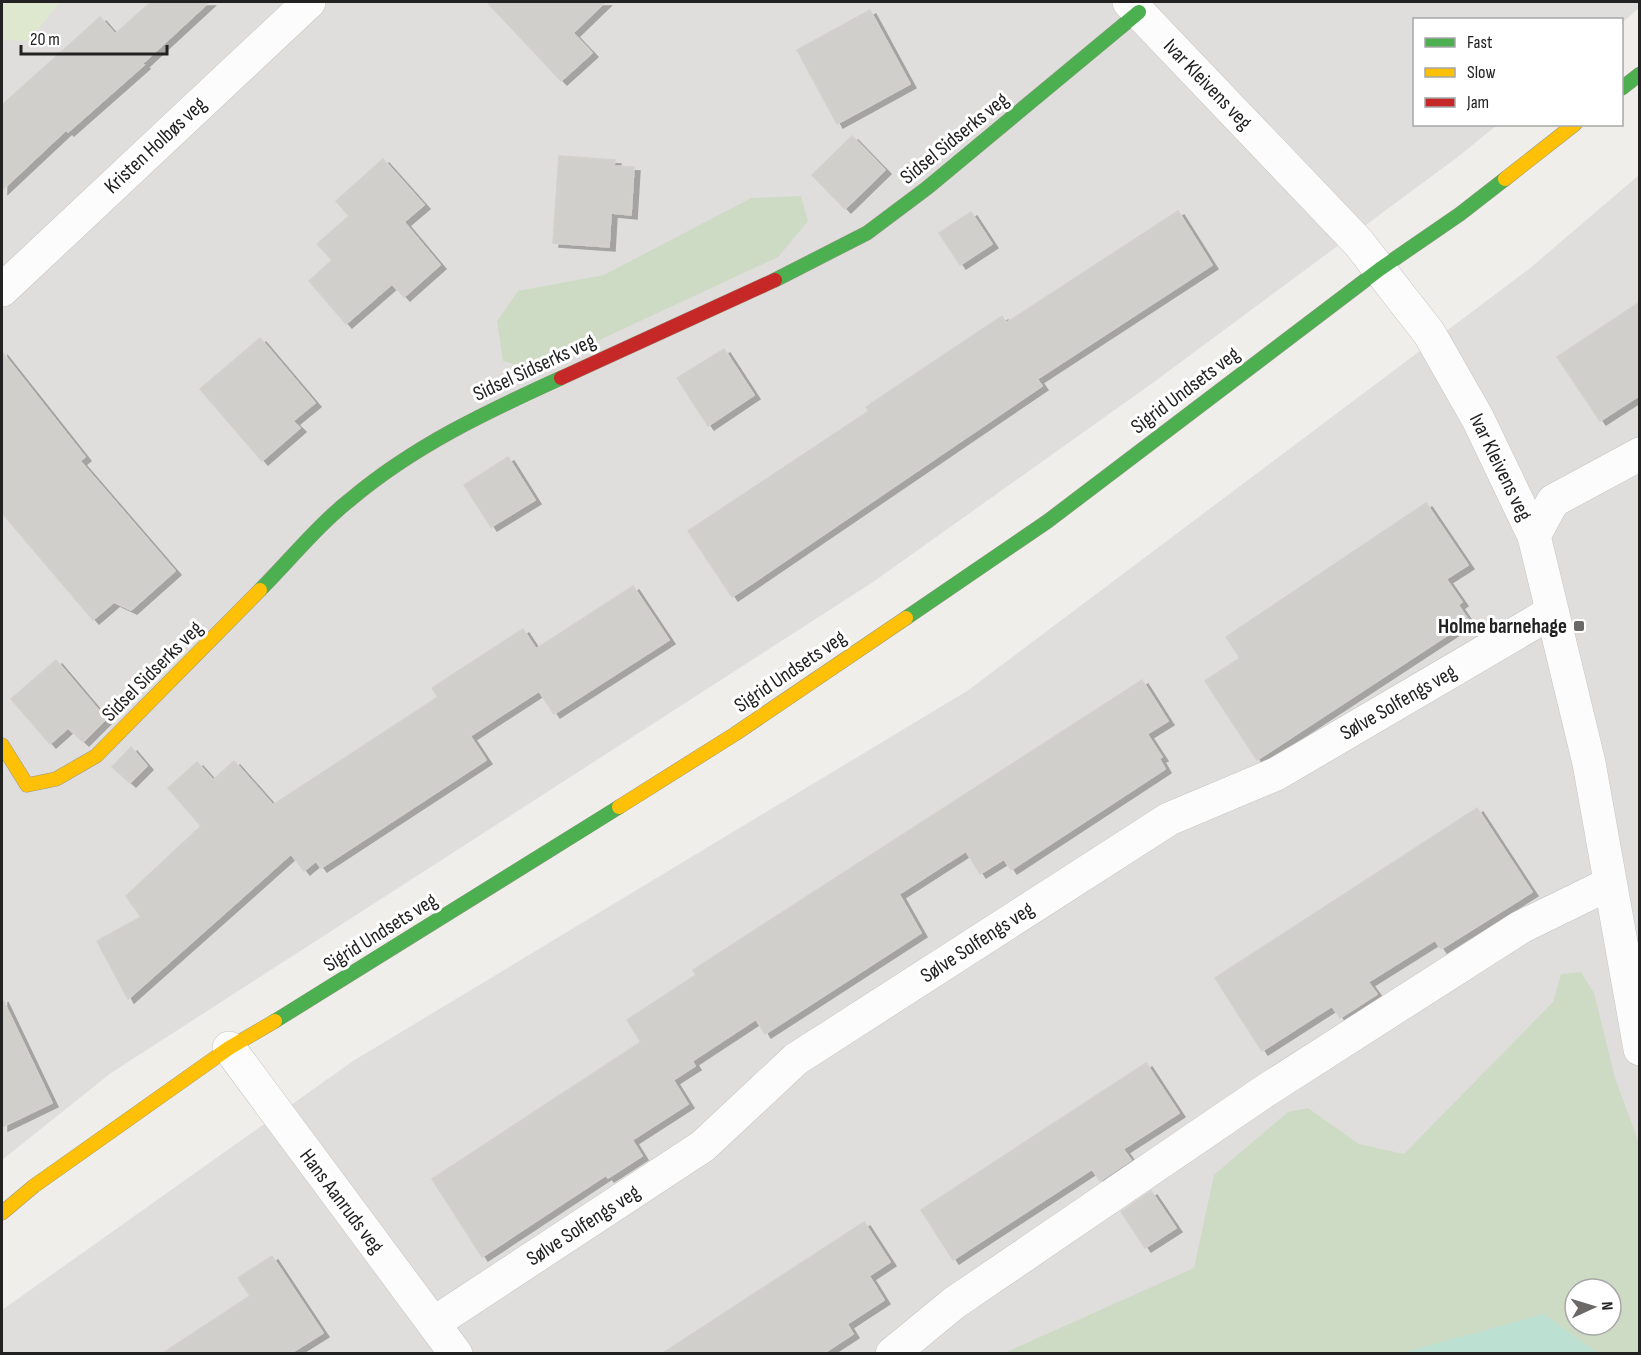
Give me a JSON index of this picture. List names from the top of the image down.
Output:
{
  "streets": {
    "street": [
      "Ivar Kleivens veg",
      "Sidsel Sidserks veg",
      "Kristen Holbøs veg",
      "Sigrid Undsets veg",
      "Sølve Solfengs veg",
      "Hans Aanruds veg"
    ]
  },
  "crossings": [
    ["Ivar Kleivens veg", "Sidsel Sidserks veg"],
    ["Ivar Kleivens veg", "Sigrid Undsets veg"],
    ["Ivar Kleivens veg", "Sølve Solfengs veg"],
    ["Sigrid Undsets veg", "Hans Aanruds veg"],
    ["Sølve Solfengs veg", "Hans Aanruds veg"]
  ],
  "places": {
    "transit": ["Holme barnehage"]
  },
  "legend": ["Fast", "Slow", "Jam"],
  "scale_bar": "20 m",
  "north": "right"
}
